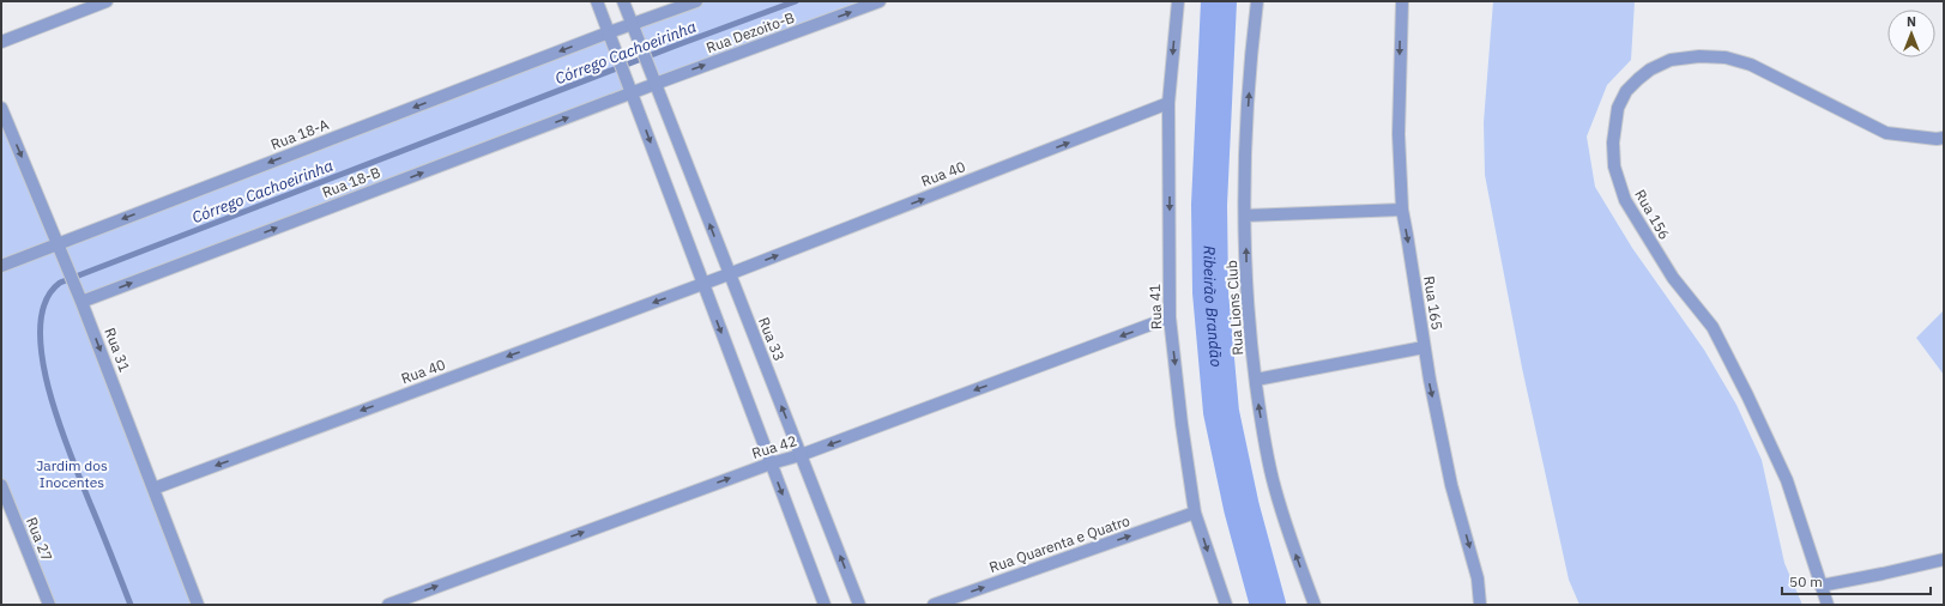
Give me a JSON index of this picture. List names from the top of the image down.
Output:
{
  "streets": {
    "street": [
      "Rua Dezoito-B",
      "Rua 18-A",
      "Rua 40",
      "Rua 18-B",
      "Rua 156",
      "Rua 165",
      "Rua 41",
      "Rua Lions Club",
      "Rua 33",
      "Rua 31",
      "Rua 42",
      "Rua 27",
      "Rua Quarenta e Quatro"
    ]
  },
  "crossings": [
    ["Rua Dezoito-B", "Rua 18-B"],
    ["Rua Dezoito-B", "Rua 33"],
    ["Rua 18-A", "Rua 33"],
    ["Rua 18-A", "Rua 31"],
    ["Rua 40", "Rua 41"],
    ["Rua 40", "Rua 33"],
    ["Rua 40", "Rua 31"],
    ["Rua 18-B", "Rua 31"],
    ["Rua 41", "Rua 42"],
    ["Rua 41", "Rua Quarenta e Quatro"],
    ["Rua 33", "Rua 42"]
  ],
  "one_way": [
    "Rua Dezoito-B",
    "Rua 18-A",
    "Rua 18-B",
    "Rua 165",
    "Rua 41",
    "Rua Lions Club",
    "Rua 31",
    "Rua Quarenta e Quatro"
  ],
  "water": ["Córrego Cachoeirinha", "Ribeirão Brandão"],
  "parks": ["Jardim dos Inocentes"],
  "scale_bar": "50 m",
  "north": "top"
}
